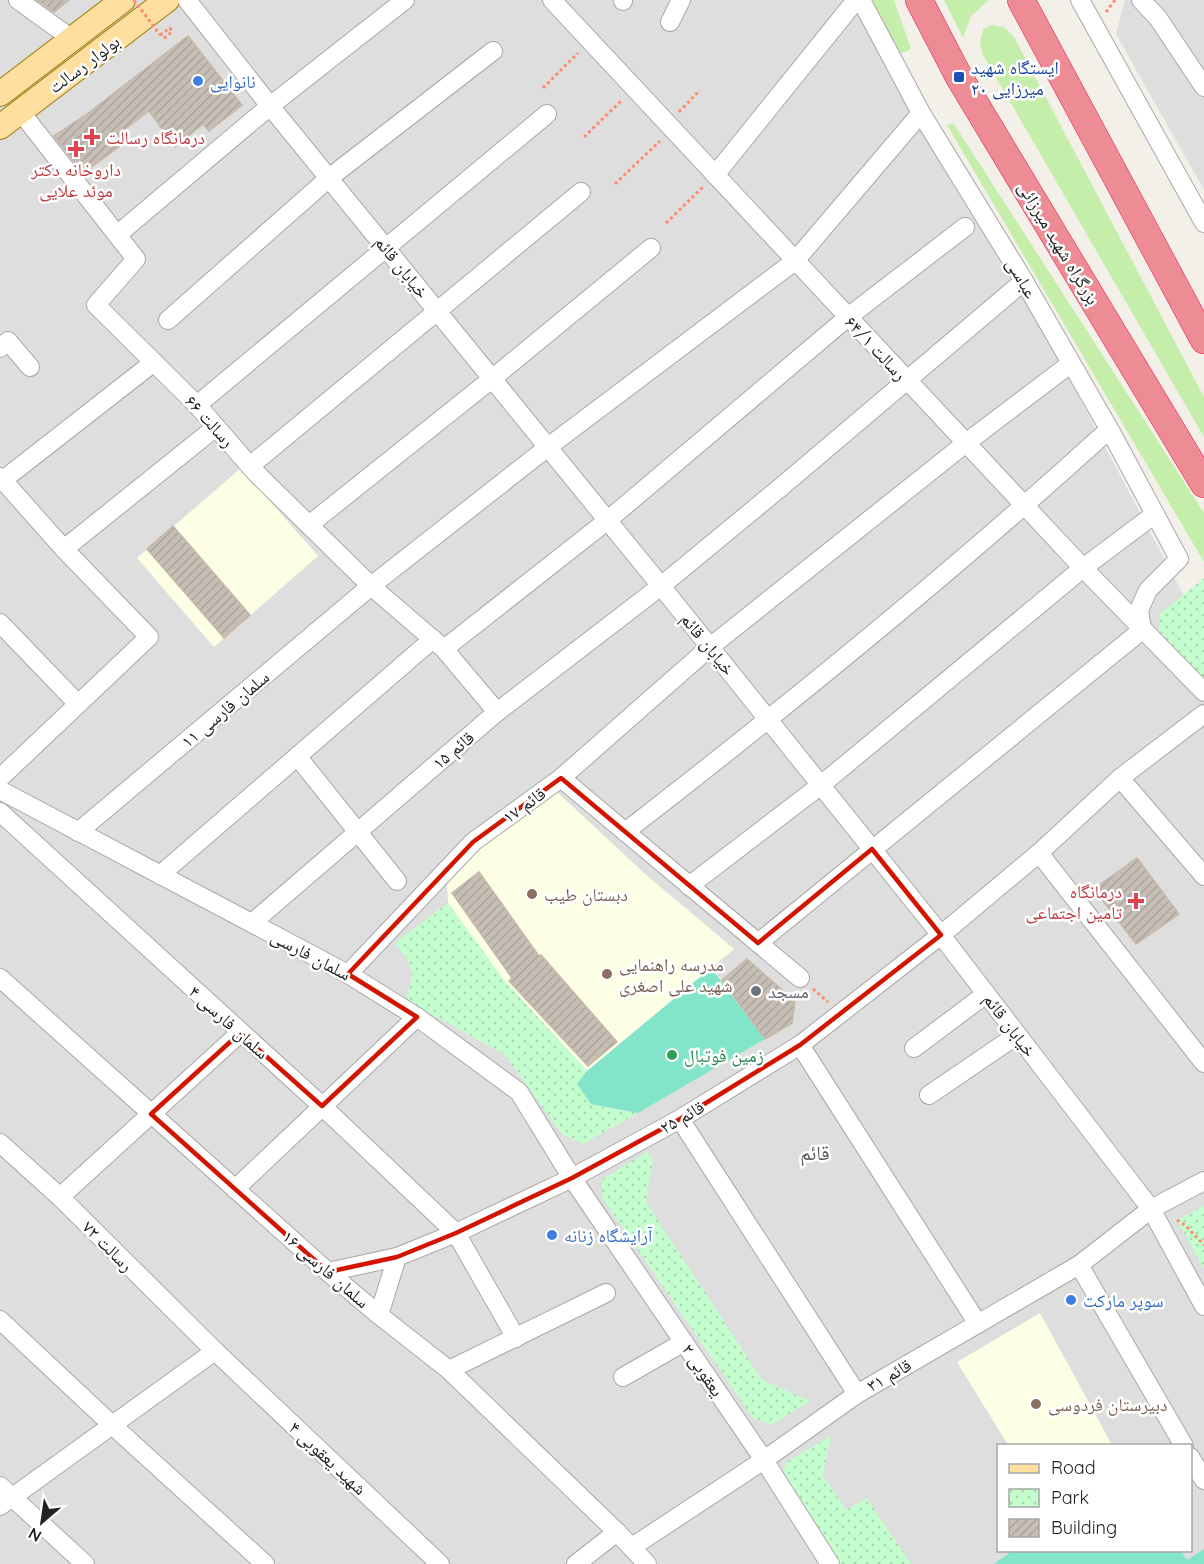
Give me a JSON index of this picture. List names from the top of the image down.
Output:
{
  "streets": {
    "highway": ["بزرگراه شهید میرزائی"],
    "main road": ["بولوار رسالت"],
    "street": [
      "خیابان قائم",
      "عباسی",
      "رسالت ۶۴/۱",
      "رسالت ۶۶",
      "سلمان فارسی ۱۱",
      "قائم ۱۵",
      "قائم ۱۷",
      "سلمان فارسی",
      "سلمان فارسی ۴",
      "قائم ۲۵",
      "رسالت ۷۲",
      "سلمان فارسی ۱۶",
      "یعقوبی ۲",
      "قائم ۳۱",
      "شهید یعقوبی ۴"
    ]
  },
  "crossings": [
    ["بولوار رسالت", "رسالت ۶۶"],
    ["خیابان قائم", "سلمان فارسی ۱۱"],
    ["خیابان قائم", "قائم ۱۵"],
    ["خیابان قائم", "قائم ۱۷"],
    ["خیابان قائم", "قائم ۲۵"],
    ["خیابان قائم", "قائم ۳۱"],
    ["عباسی", "رسالت ۶۴/۱"],
    ["عباسی", "سلمان فارسی ۱۱"],
    ["عباسی", "قائم ۱۵"],
    ["عباسی", "قائم ۱۷"],
    ["رسالت ۶۴/۱", "سلمان فارسی ۱۱"],
    ["رسالت ۶۴/۱", "قائم ۱۵"],
    ["رسالت ۶۴/۱", "قائم ۱۷"],
    ["رسالت ۶۶", "سلمان فارسی ۱۱"],
    ["رسالت ۶۶", "قائم ۱۵"],
    ["سلمان فارسی ۱۱", "سلمان فارسی"],
    ["قائم ۱۵", "سلمان فارسی"],
    ["قائم ۱۷", "سلمان فارسی"],
    ["سلمان فارسی", "قائم ۲۵"],
    ["سلمان فارسی", "یعقوبی ۲"],
    ["سلمان فارسی ۴", "قائم ۲۵"],
    ["قائم ۲۵", "سلمان فارسی ۱۶"],
    ["قائم ۲۵", "یعقوبی ۲"],
    ["رسالت ۷۲", "شهید یعقوبی ۴"],
    ["سلمان فارسی ۱۶", "قائم ۳۱"],
    ["یعقوبی ۲", "قائم ۳۱"]
  ],
  "districts": ["قائم"],
  "places": {
    "transit": ["ایستگاه شهید میرزایی ۲۰"],
    "other": [
      "نانوایی",
      "دبستان طیب",
      "مدرسه راهنمایی شهید علی اصغری",
      "مسجد",
      "زمین فوتبال",
      "آرایشگاه زنانه",
      "سوپر مارکت",
      "دبیرستان فردوسی"
    ],
    "health": ["درمانگاه رسالت", "داروخانه دکتر موئد علایی", "درمانگاه تامین اجتماعی"]
  },
  "legend": ["Road", "Park", "Building"],
  "north": "bottom left"
}
